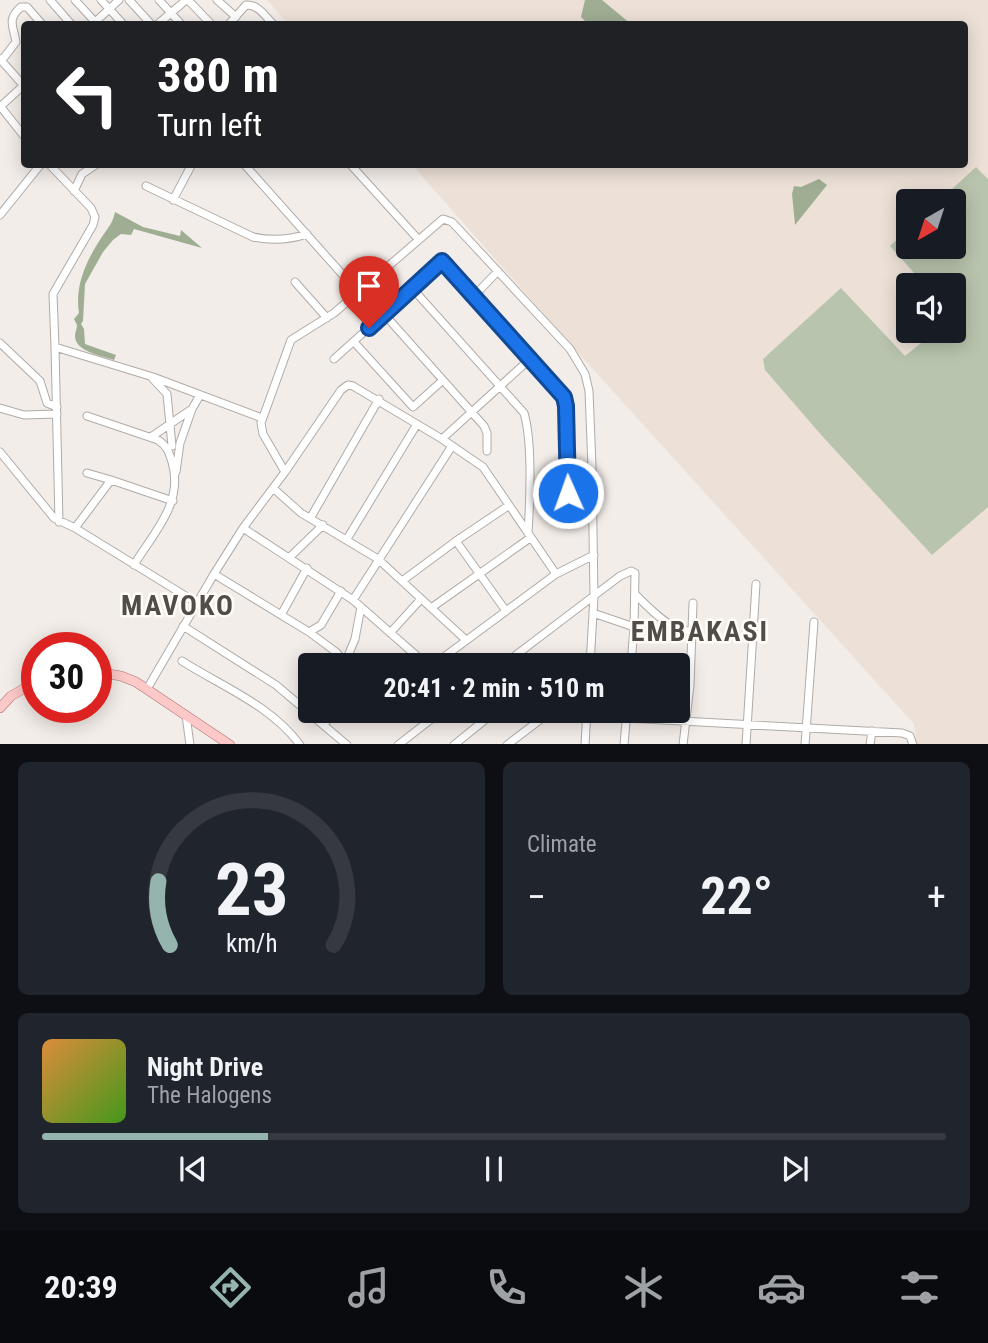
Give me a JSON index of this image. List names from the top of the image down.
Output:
{
  "districts": ["MAVOKO", "EMBAKASI"],
  "north": "bottom left",
  "page": {
    "turn": ["380 m", "Turn left"],
    "limit": "30",
    "trip": "20:41 · 2 min · 510 m",
    "tile": "Climate",
    "heat": ["−", "22°", "+"],
    "song": ["Night Drive", "The Halogens"],
    "tabs": "20:39",
    "gauge": ["23", "km/h"]
  }
}
